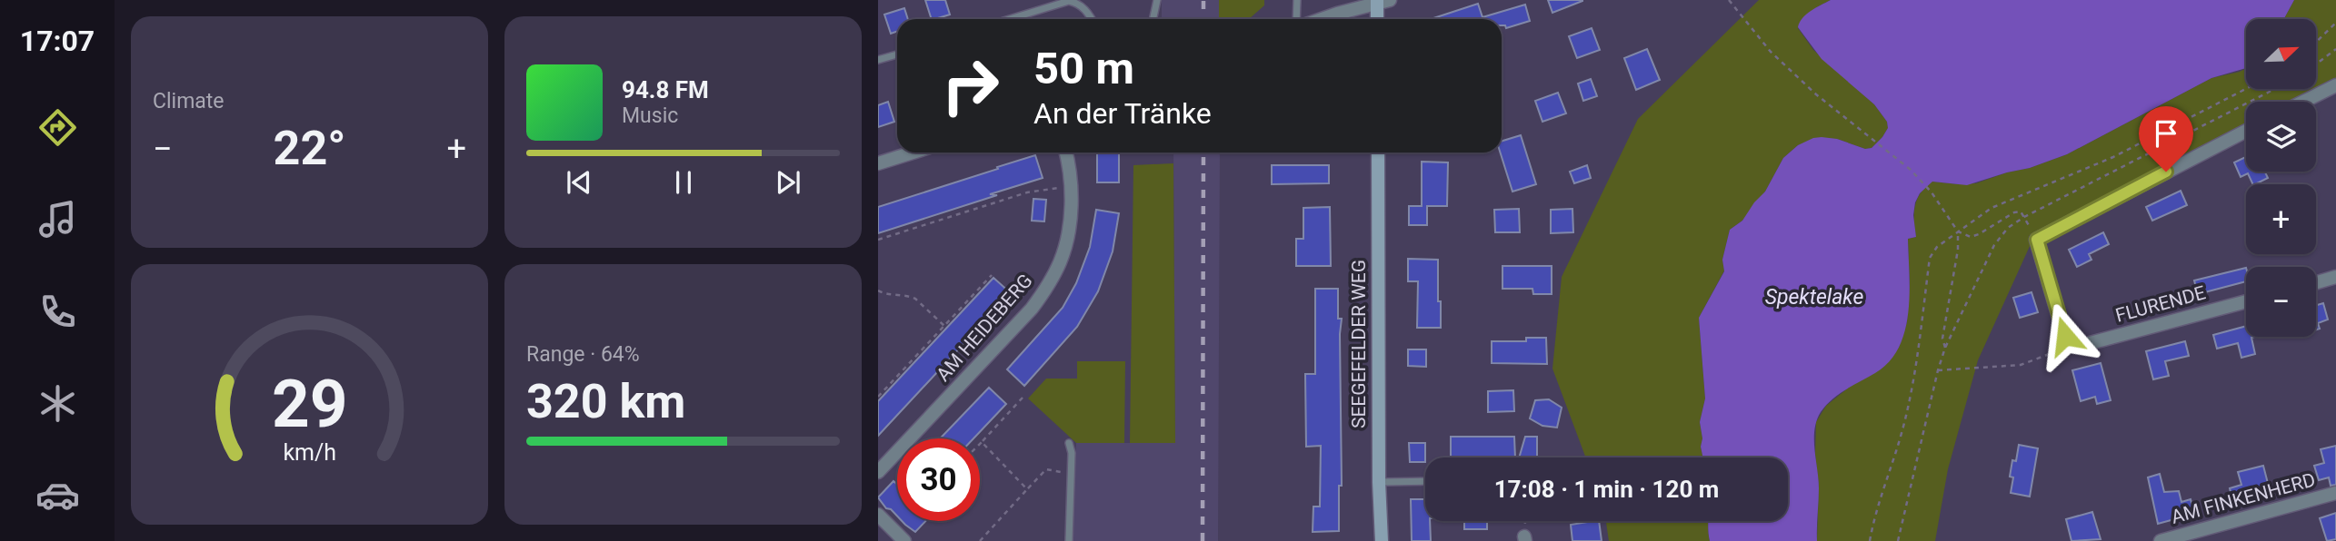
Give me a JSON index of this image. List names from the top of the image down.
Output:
{
  "streets": {
    "street": [
      "FLURENDE",
      "AM HEIDEBERG",
      "SEEGEFELDER WEG",
      "AM FINKENHERD"
    ]
  },
  "water": ["Spektelake"],
  "north": "top right",
  "page": {
    "tabs": "17:07",
    "tile": [
      "Climate",
      ["Range · 64%", "320 km"]
    ],
    "map_buttons": ["+", "−"],
    "turn": ["50 m", "An der Tränke"],
    "song": ["94.8 FM", "Music"],
    "heat": ["−", "22°", "+"],
    "limit": "30",
    "trip": "17:08 · 1 min · 120 m",
    "gauge": ["29", "km/h"]
  }
}
